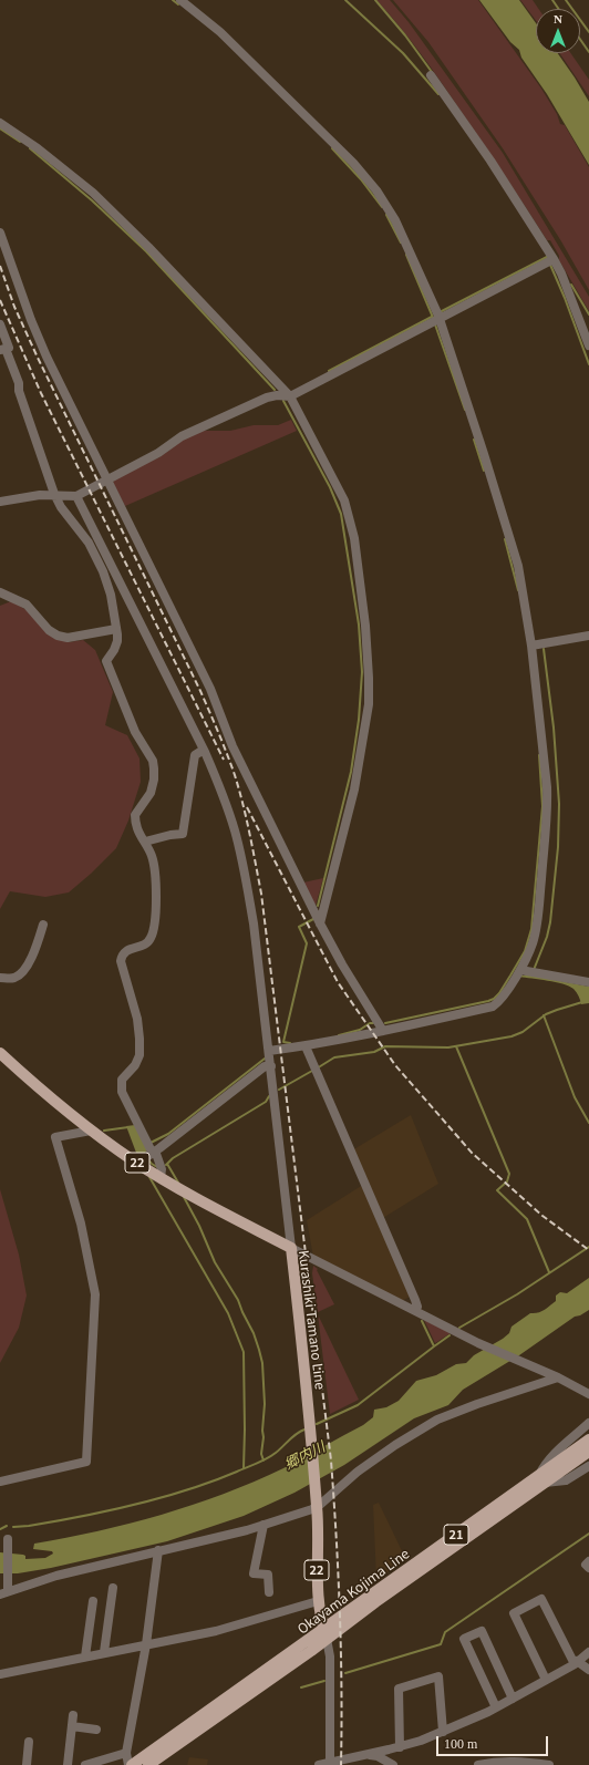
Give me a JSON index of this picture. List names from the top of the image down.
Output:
{
  "streets": {
    "main road": [
      "22",
      "Kurashiki Tamano Line",
      "21",
      "Okayama Kojima Line"
    ]
  },
  "crossings": [
    ["Kurashiki Tamano Line", "Okayama Kojima Line"]
  ],
  "water": ["郷内川"],
  "scale_bar": "100 m",
  "north": "top"
}
